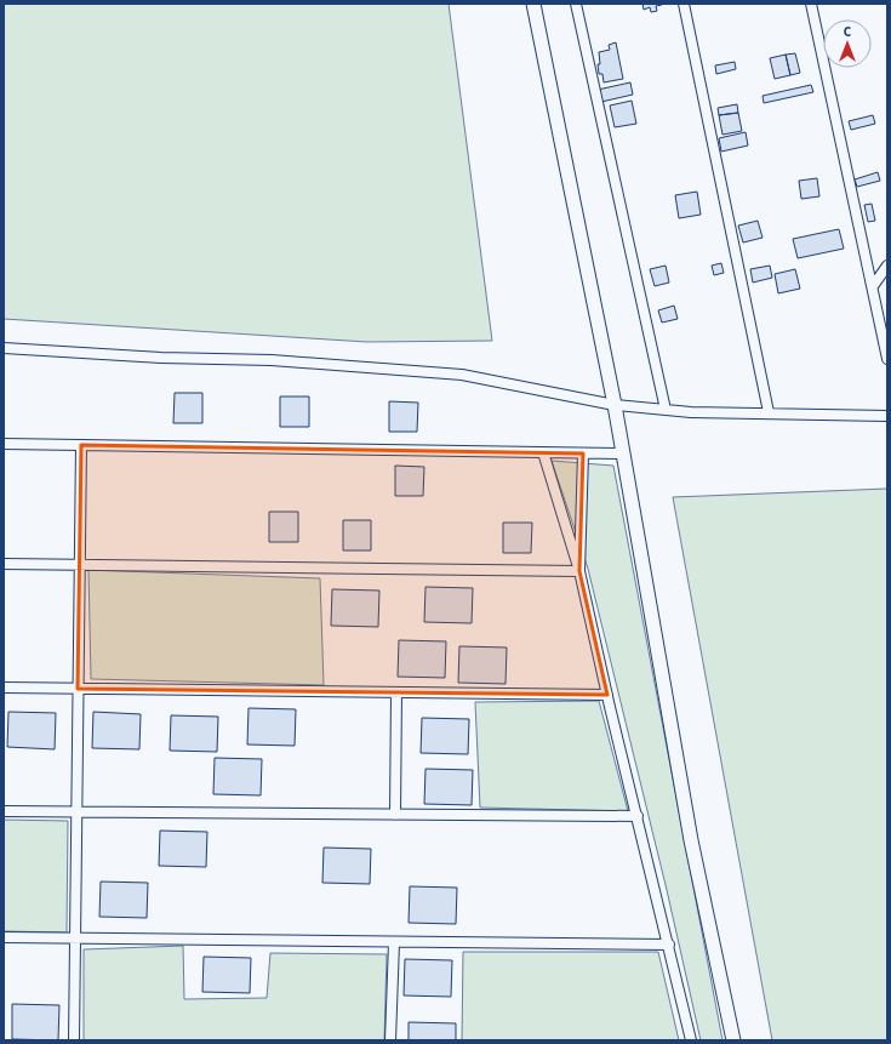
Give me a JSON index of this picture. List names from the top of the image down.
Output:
{
  "north": "top"
}
